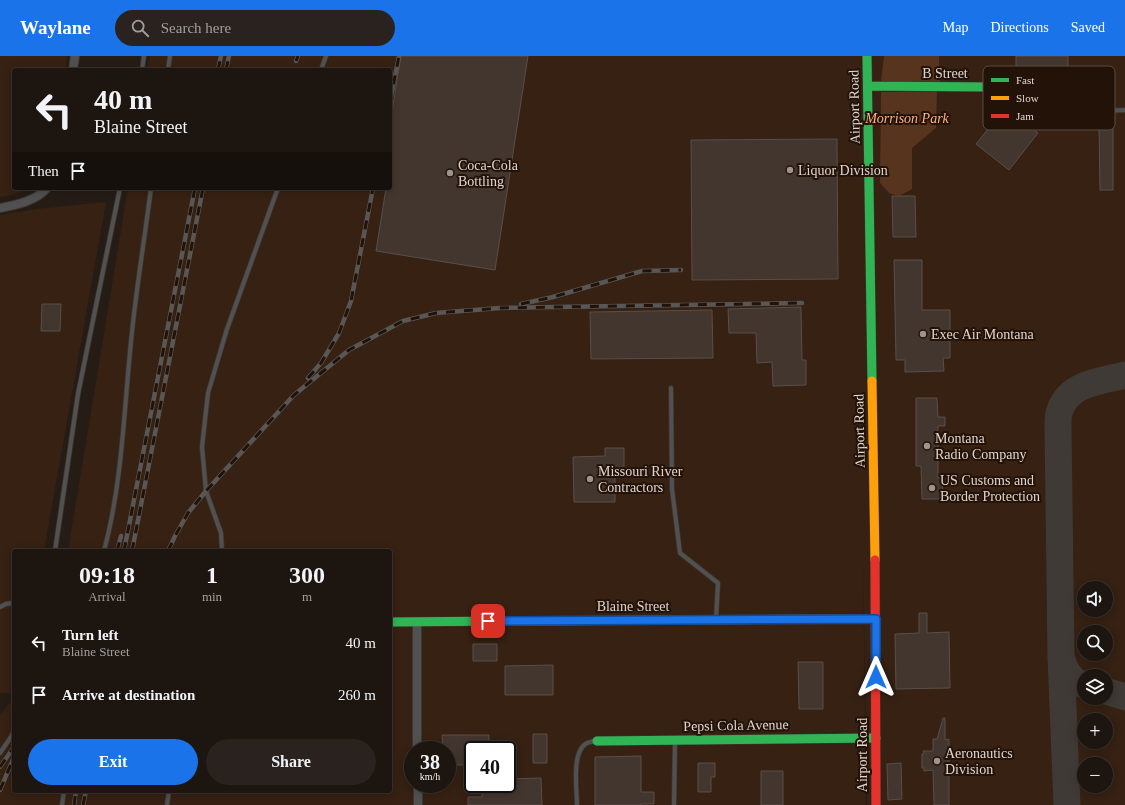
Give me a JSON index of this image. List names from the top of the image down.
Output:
{
  "streets": {
    "street": [
      "B Street",
      "Airport Road",
      "Blaine Street",
      "Pepsi Cola Avenue"
    ]
  },
  "crossings": [
    ["B Street", "Airport Road"],
    ["Airport Road", "Blaine Street"],
    ["Airport Road", "Pepsi Cola Avenue"]
  ],
  "parks": ["Morrison Park"],
  "places": [
    "Liquor Division",
    "Coca-Cola Bottling",
    "Exec Air Montana",
    "Montana Radio Company",
    "Missouri River Contractors",
    "US Customs and Border Protection",
    "Aeronautics Division"
  ],
  "legend": ["Fast", "Slow", "Jam"],
  "page": {
    "header": "Waylane",
    "search": "Search here",
    "nav": ["Map", "Directions", "Saved"],
    "turn": ["40 m", "Blaine Street"],
    "then": "Then",
    "eta": [
      "09:18",
      "Arrival",
      "1",
      "min",
      "300",
      "m"
    ],
    "map_buttons": ["+", "−"],
    "list": [
      {
        "name": "Turn left",
        "note": "Blaine Street",
        "value": "40 m"
      },
      {
        "name": "Arrive at destination",
        "value": "260 m"
      }
    ],
    "buttons": ["Exit", "Share"],
    "speed": "38 km/h",
    "limit": "40"
  }
}
